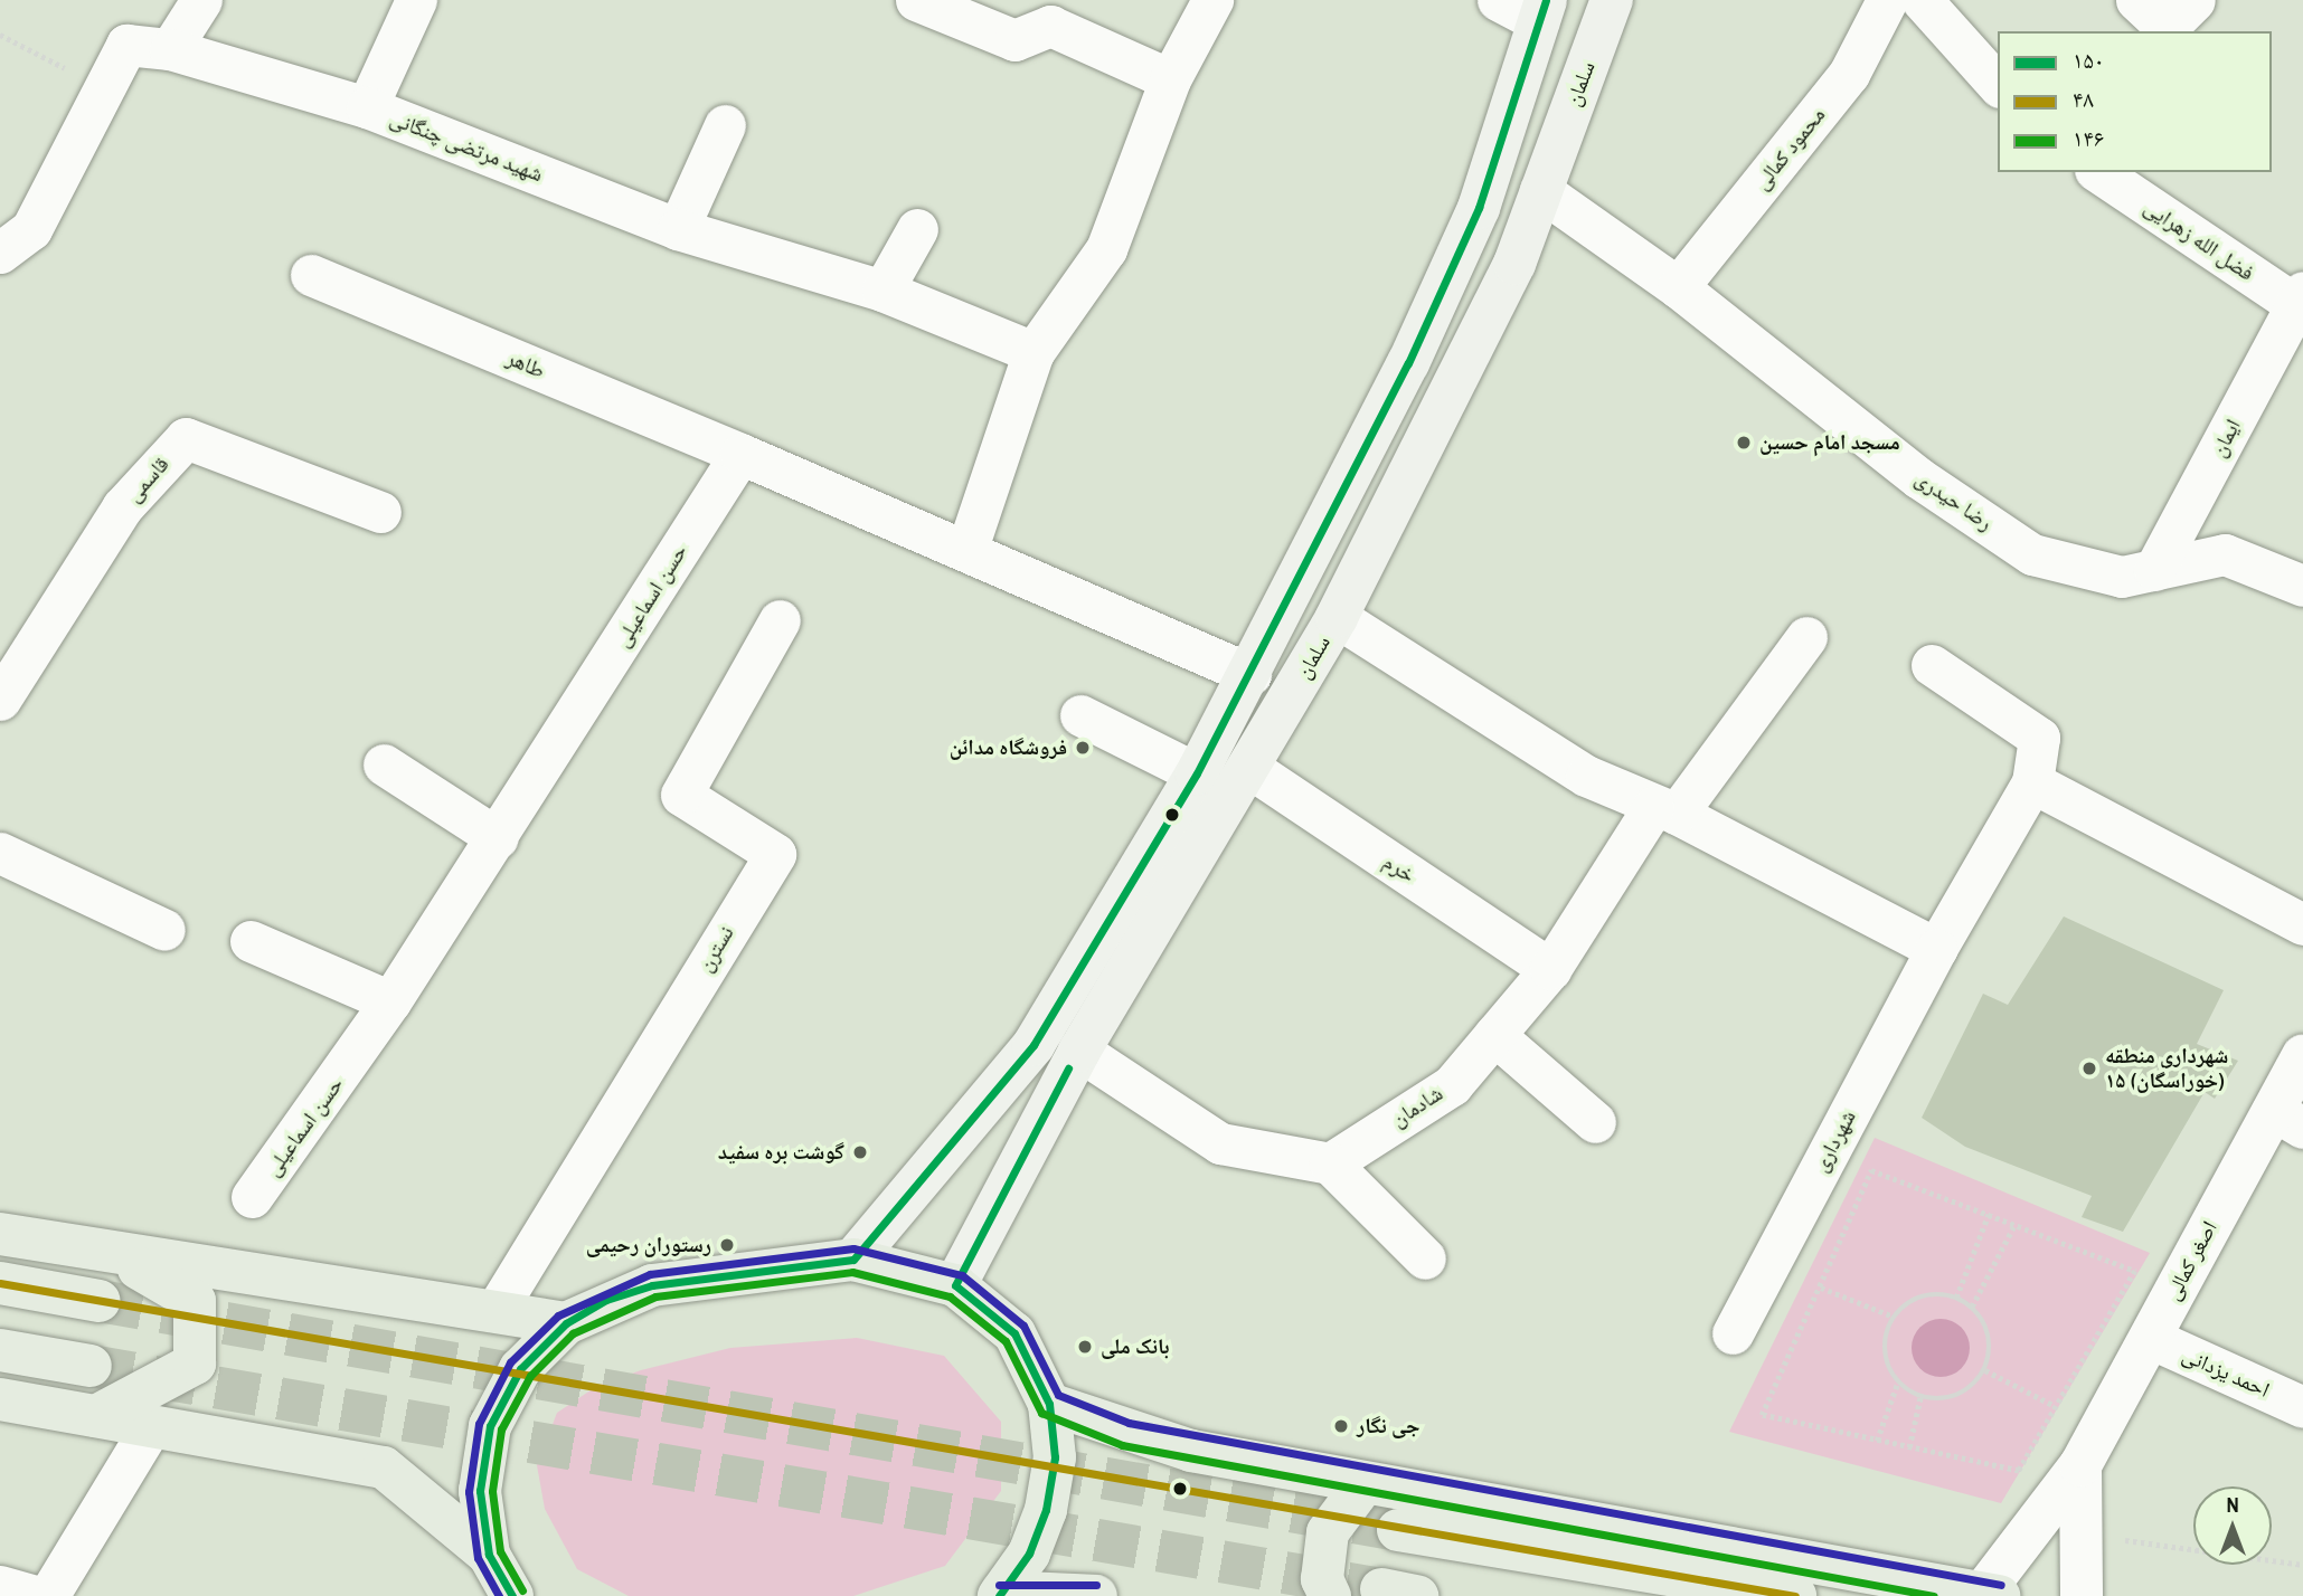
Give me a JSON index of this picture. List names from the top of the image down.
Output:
{
  "streets": {
    "main road": ["سلمان"],
    "street": [
      "شهید مرتضی چنگانی",
      "محمود کمالی",
      "فضل الله زهرایی",
      "طاهر",
      "ایمان",
      "قاسمی",
      "رضا حیدری",
      "حسن اسماعیلی",
      "خرم",
      "نسترن",
      "شادمان",
      "شهرداری",
      "اصغر کمالی",
      "احمد یزدانی"
    ]
  },
  "crossings": [
    ["سلمان", "رضا حیدری"],
    ["سلمان", "خرم"],
    ["محمود کمالی", "رضا حیدری"],
    ["فضل الله زهرایی", "ایمان"],
    ["طاهر", "حسن اسماعیلی"],
    ["ایمان", "رضا حیدری"],
    ["خرم", "شادمان"],
    ["اصغر کمالی", "احمد یزدانی"]
  ],
  "places": [
    "مسجد امام حسین",
    "فروشگاه مدائن",
    "شهرداری منطقه ۱۵ (خوراسگان)",
    "گوشت بره سفید",
    "رستوران رحیمی",
    "بانک ملی",
    "جی نگار"
  ],
  "lines": ["transit line ۱۵۰", "transit line ۱۴۶", "transit line ۴۸"],
  "legend": ["۱۵۰", "۴۸", "۱۴۶"],
  "north": "top"
}
